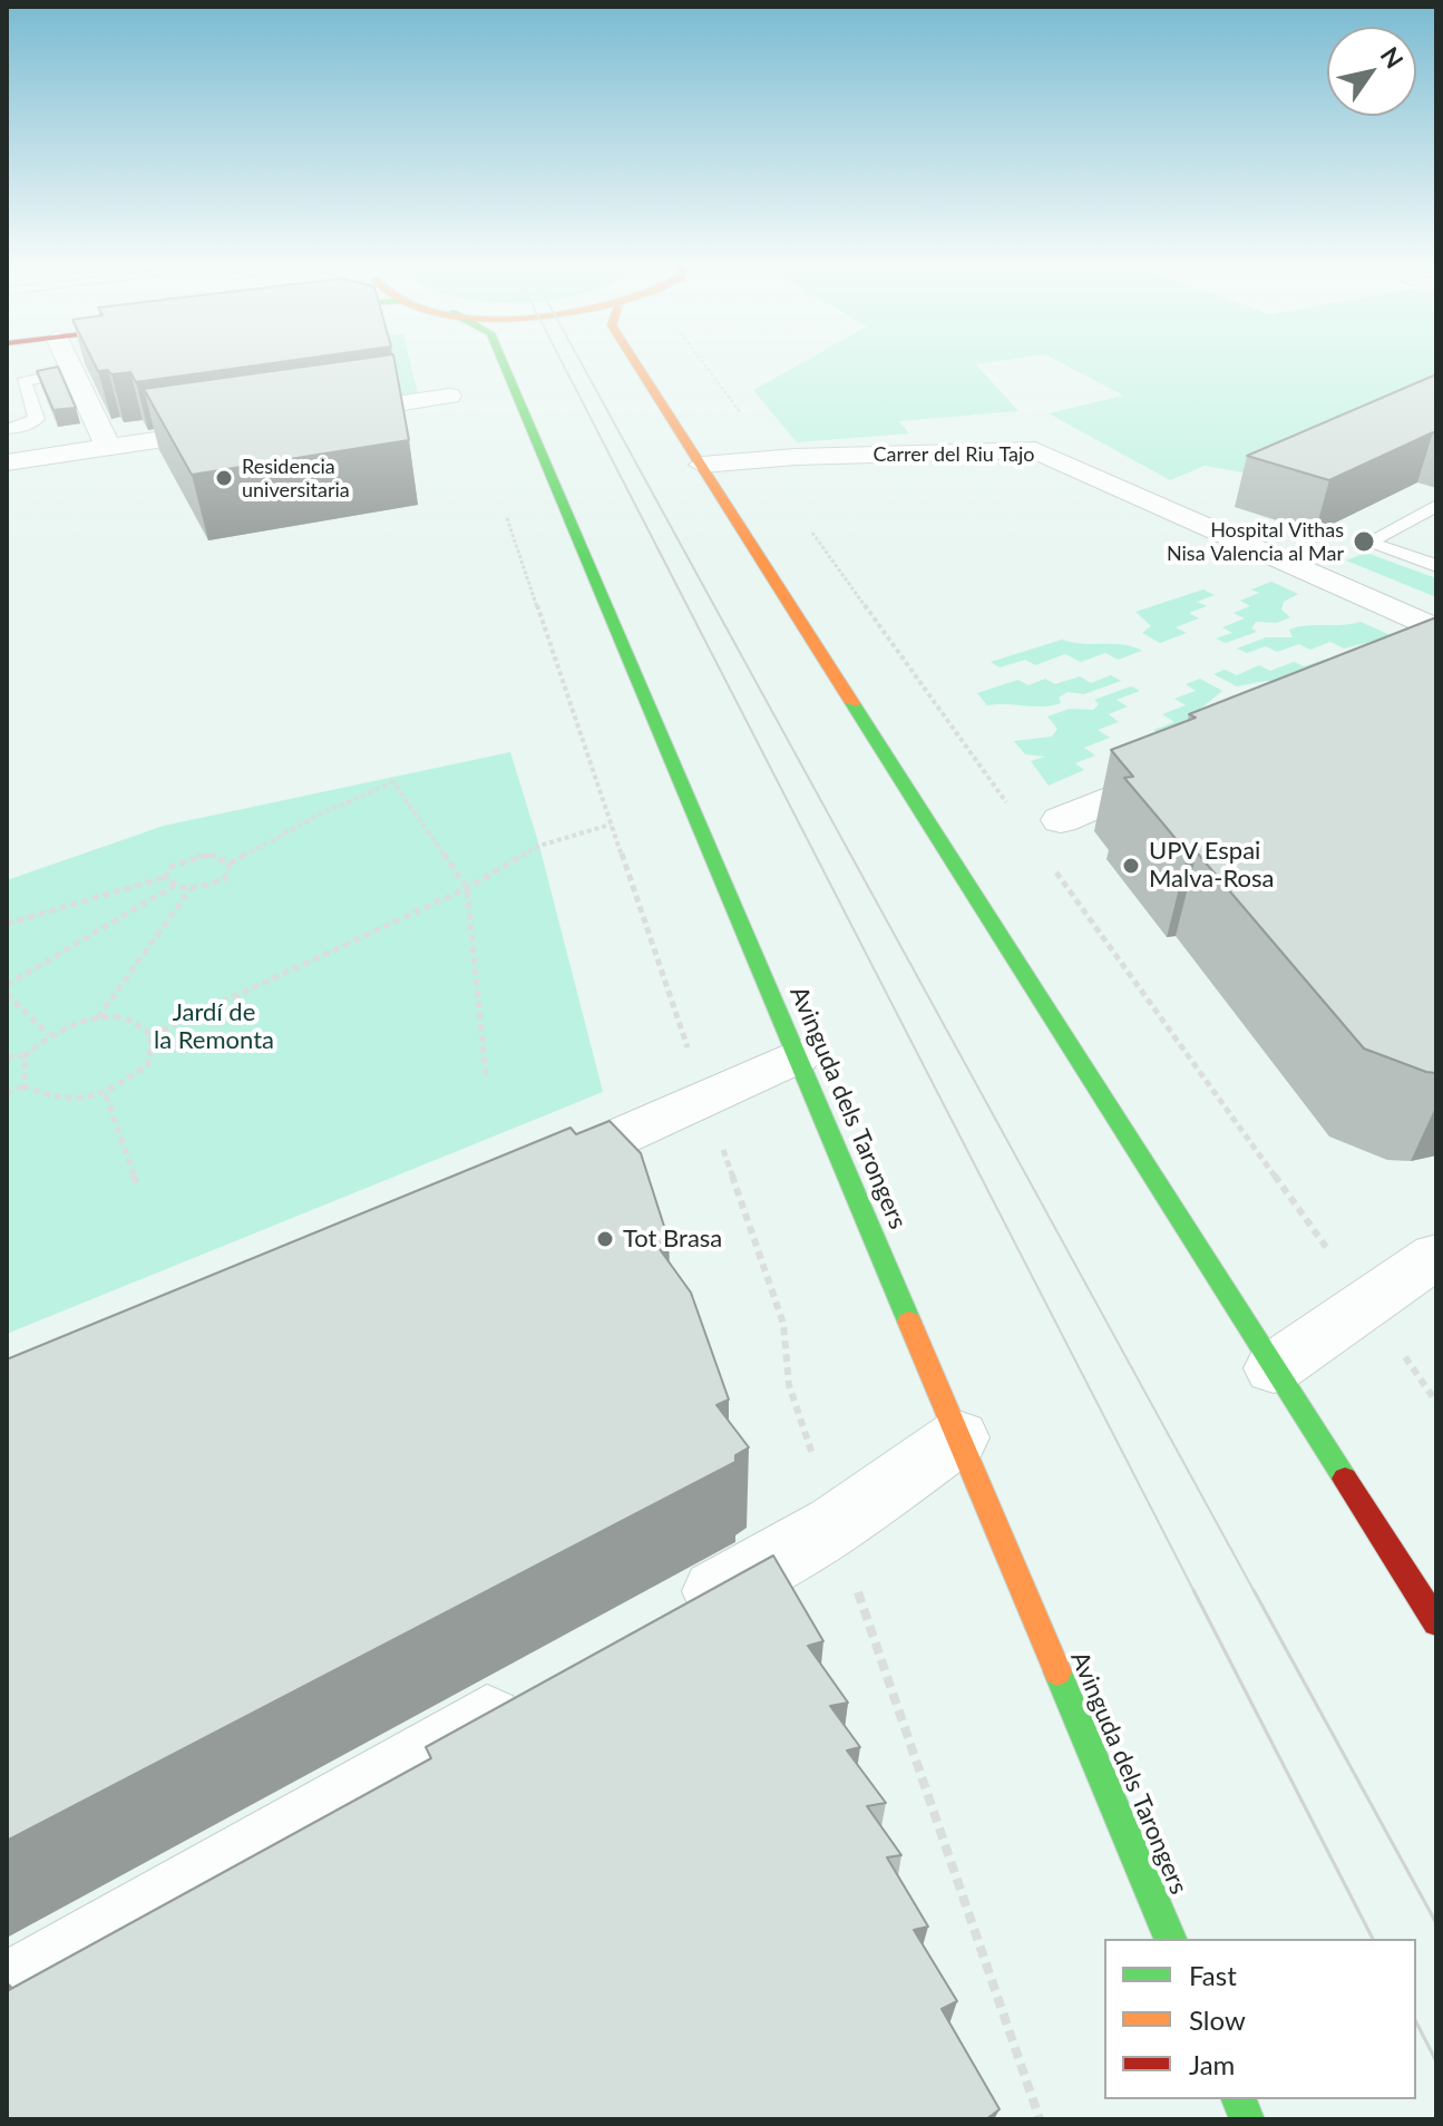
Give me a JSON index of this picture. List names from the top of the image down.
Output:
{
  "streets": {
    "main road": ["Avinguda dels Tarongers"],
    "street": ["Carrer del Riu Tajo"]
  },
  "parks": ["Jardí de la Remonta"],
  "places": [
    "Residencia universitaria",
    "Hospital Vithas Nisa Valencia al Mar",
    "UPV Espai Malva-Rosa",
    "Tot Brasa"
  ],
  "legend": ["Fast", "Slow", "Jam"],
  "north": "top right"
}
